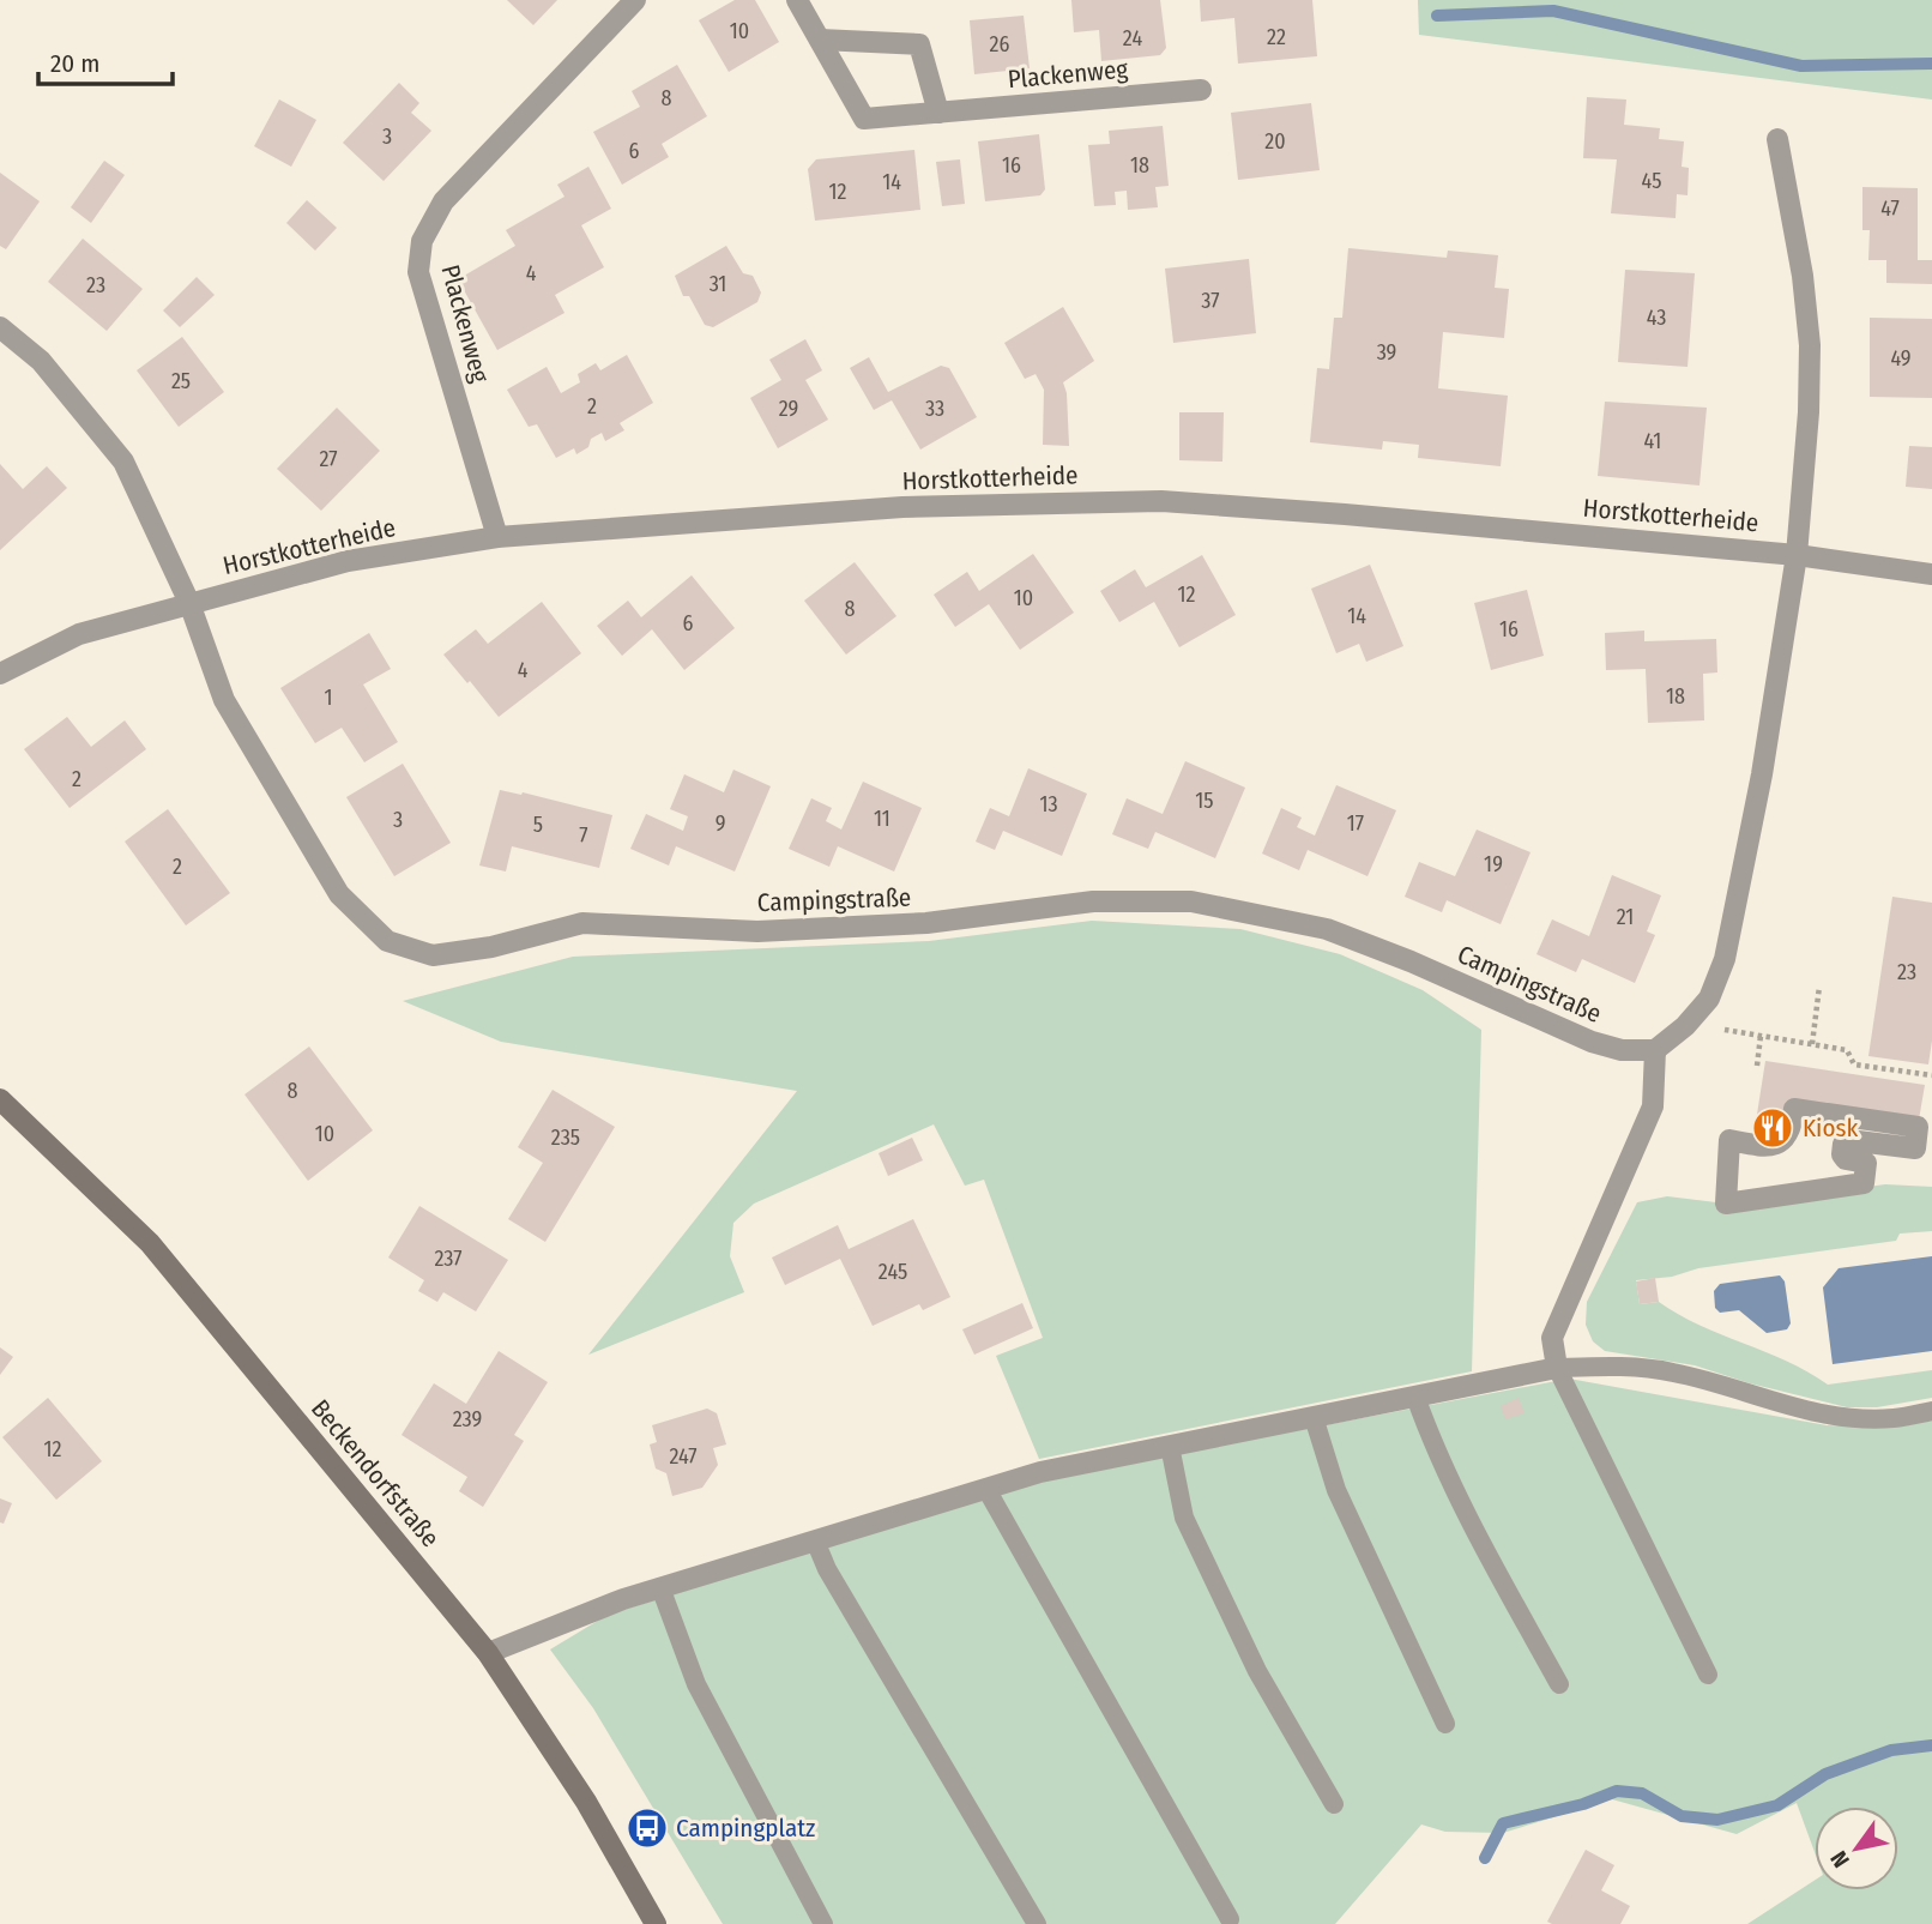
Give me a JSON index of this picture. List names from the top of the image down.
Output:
{
  "streets": {
    "street": [
      "Plackenweg",
      "Horstkotterheide",
      "Campingstraße",
      "Beckendorfstraße"
    ]
  },
  "crossings": [
    ["Plackenweg", "Horstkotterheide"],
    ["Horstkotterheide", "Campingstraße"]
  ],
  "places": {
    "restaurant": ["Kiosk"],
    "bus stop": ["Campingplatz"]
  },
  "house_numbers": [
    "10",
    "22",
    "24",
    "26",
    "8",
    "3",
    "20",
    "6",
    "16",
    "18",
    "45",
    "14",
    "12",
    "47",
    "4",
    "31",
    "23",
    "37",
    "43",
    "39",
    "49",
    "25",
    "2",
    "29",
    "33",
    "41",
    "27",
    "12",
    "10",
    "8",
    "14",
    "6",
    "16",
    "4",
    "18",
    "1",
    "2",
    "15",
    "13",
    "11",
    "3",
    "9",
    "17",
    "5",
    "7",
    "19",
    "2",
    "21",
    "23",
    "8",
    "10",
    "235",
    "237",
    "245",
    "239",
    "12",
    "247"
  ],
  "scale_bar": "20 m",
  "north": "bottom left"
}
